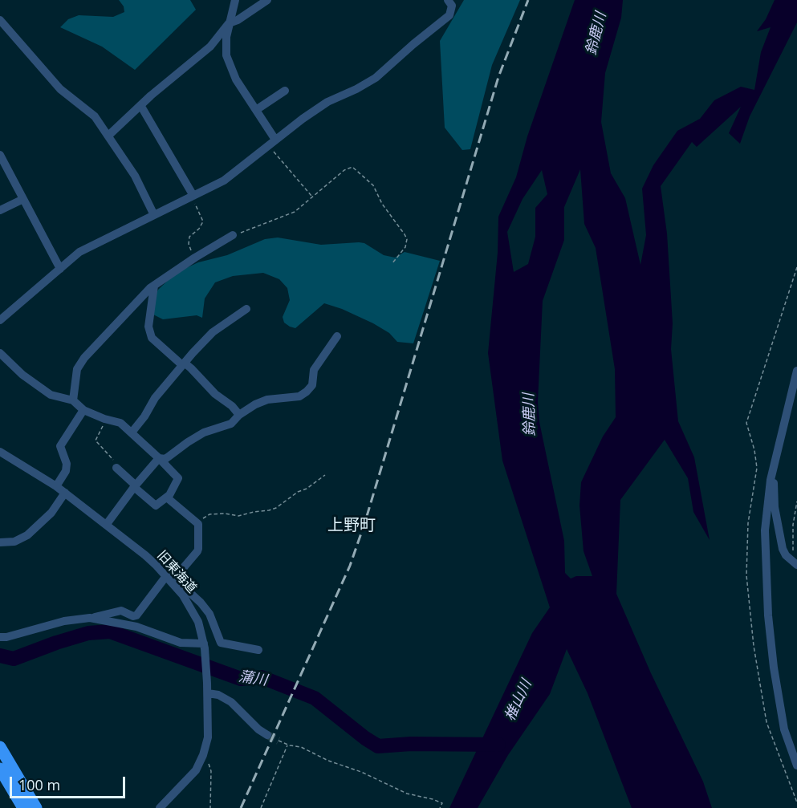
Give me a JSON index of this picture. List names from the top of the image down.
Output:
{
  "streets": {
    "street": ["旧東海道"]
  },
  "districts": ["上野町"],
  "water": ["鈴鹿川", "蒲川", "椎山川"],
  "scale_bar": "100 m"
}
